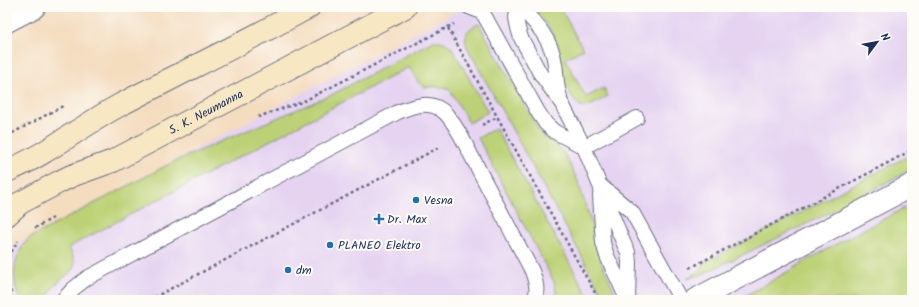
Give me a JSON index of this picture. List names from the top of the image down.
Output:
{
  "streets": {
    "street": ["S. K. Neumanna"]
  },
  "places": {
    "other": ["Vesna", "PLANEO Elektro", "dm"],
    "health": ["Dr. Max"]
  },
  "north": "top right"
}
